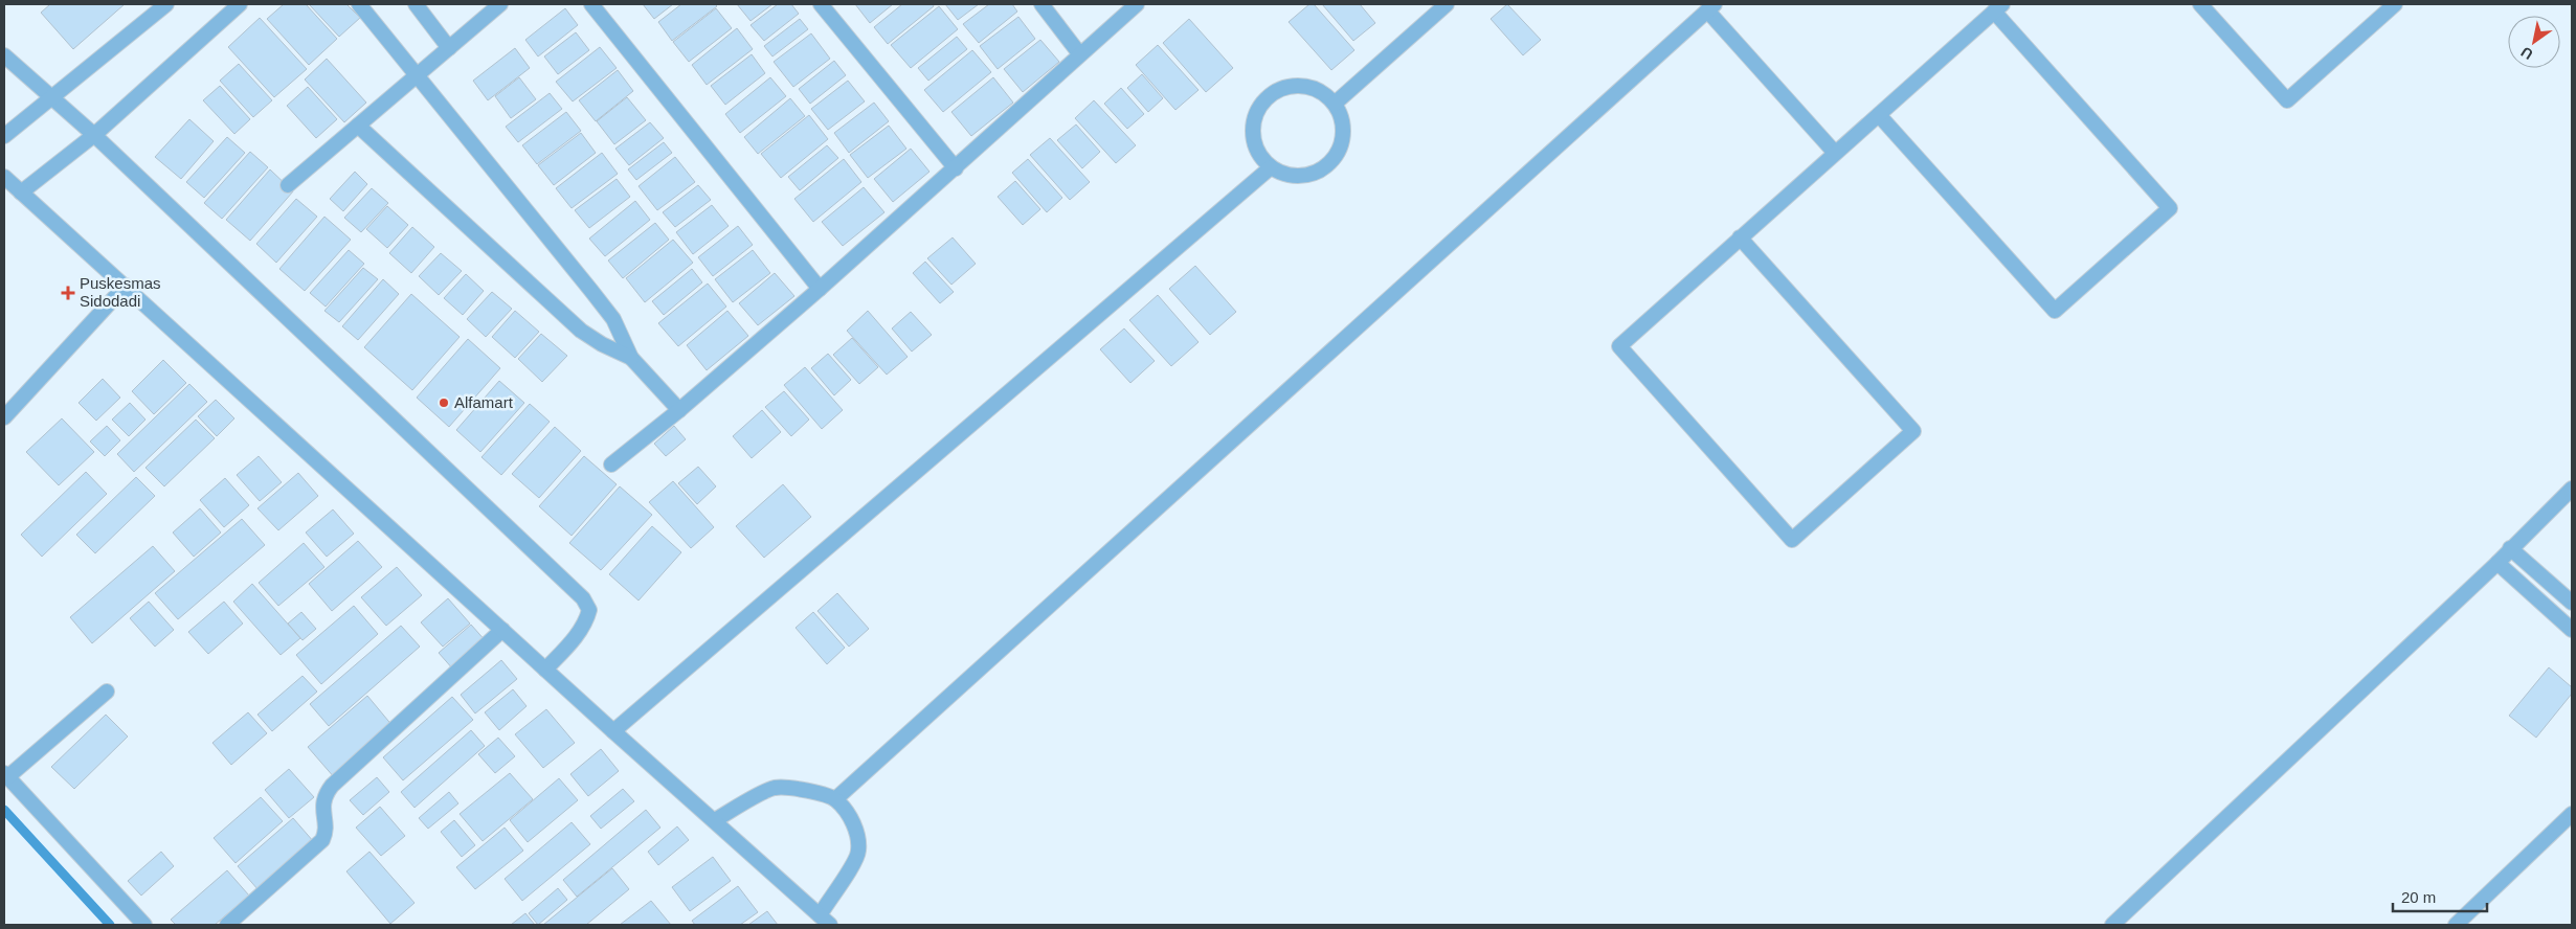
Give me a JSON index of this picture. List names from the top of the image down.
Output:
{
  "places": {
    "health": ["Puskesmas Sidodadi"],
    "other": ["Alfamart"]
  },
  "scale_bar": "20 m",
  "north": "bottom left"
}
